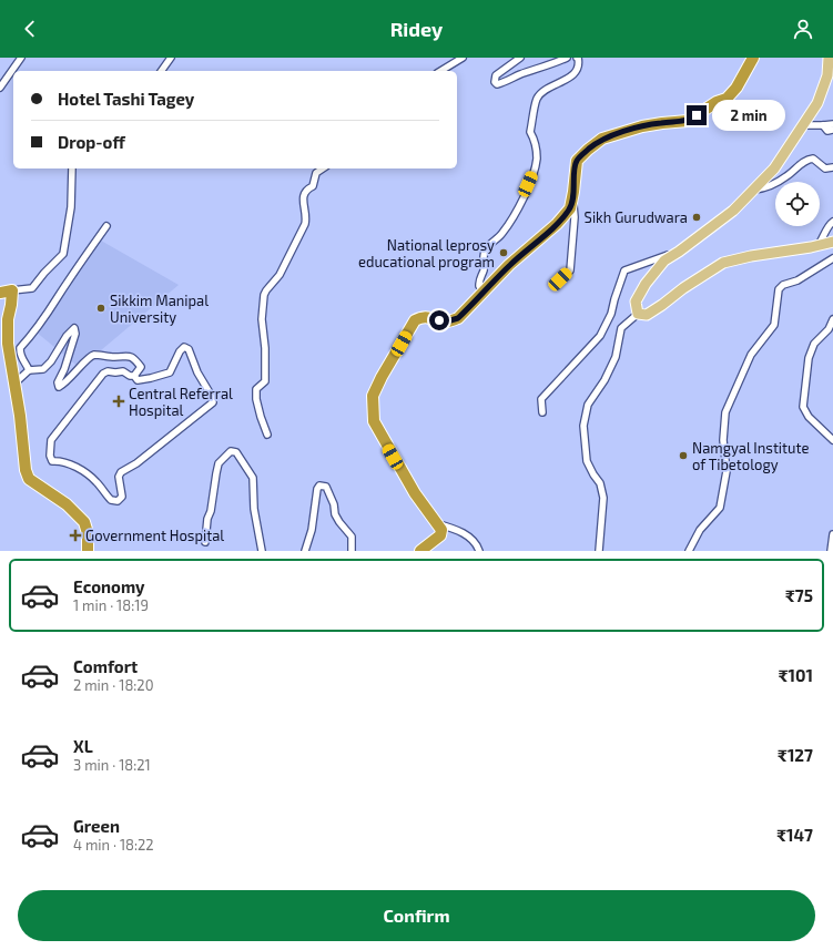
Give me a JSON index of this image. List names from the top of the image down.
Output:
{
  "places": {
    "other": [
      "Sikh Gurudwara",
      "National leprosy educational program",
      "Sikkim Manipal University",
      "Namgyal Institute of Tibetology"
    ],
    "health": ["Central Referral Hospital", "Government Hospital"]
  },
  "page": {
    "header": "Ridey",
    "banner": ["Hotel Tashi Tagey", "Drop-off"],
    "bubble": "2 min",
    "list": [
      {
        "name": "Economy",
        "note": "1 min · 18:19",
        "value": "₹75"
      },
      {
        "name": "Comfort",
        "note": "2 min · 18:20",
        "value": "₹101"
      },
      {
        "name": "XL",
        "note": "3 min · 18:21",
        "value": "₹127"
      },
      {
        "name": "Green",
        "note": "4 min · 18:22",
        "value": "₹147"
      }
    ],
    "buttons": "Confirm"
  }
}
